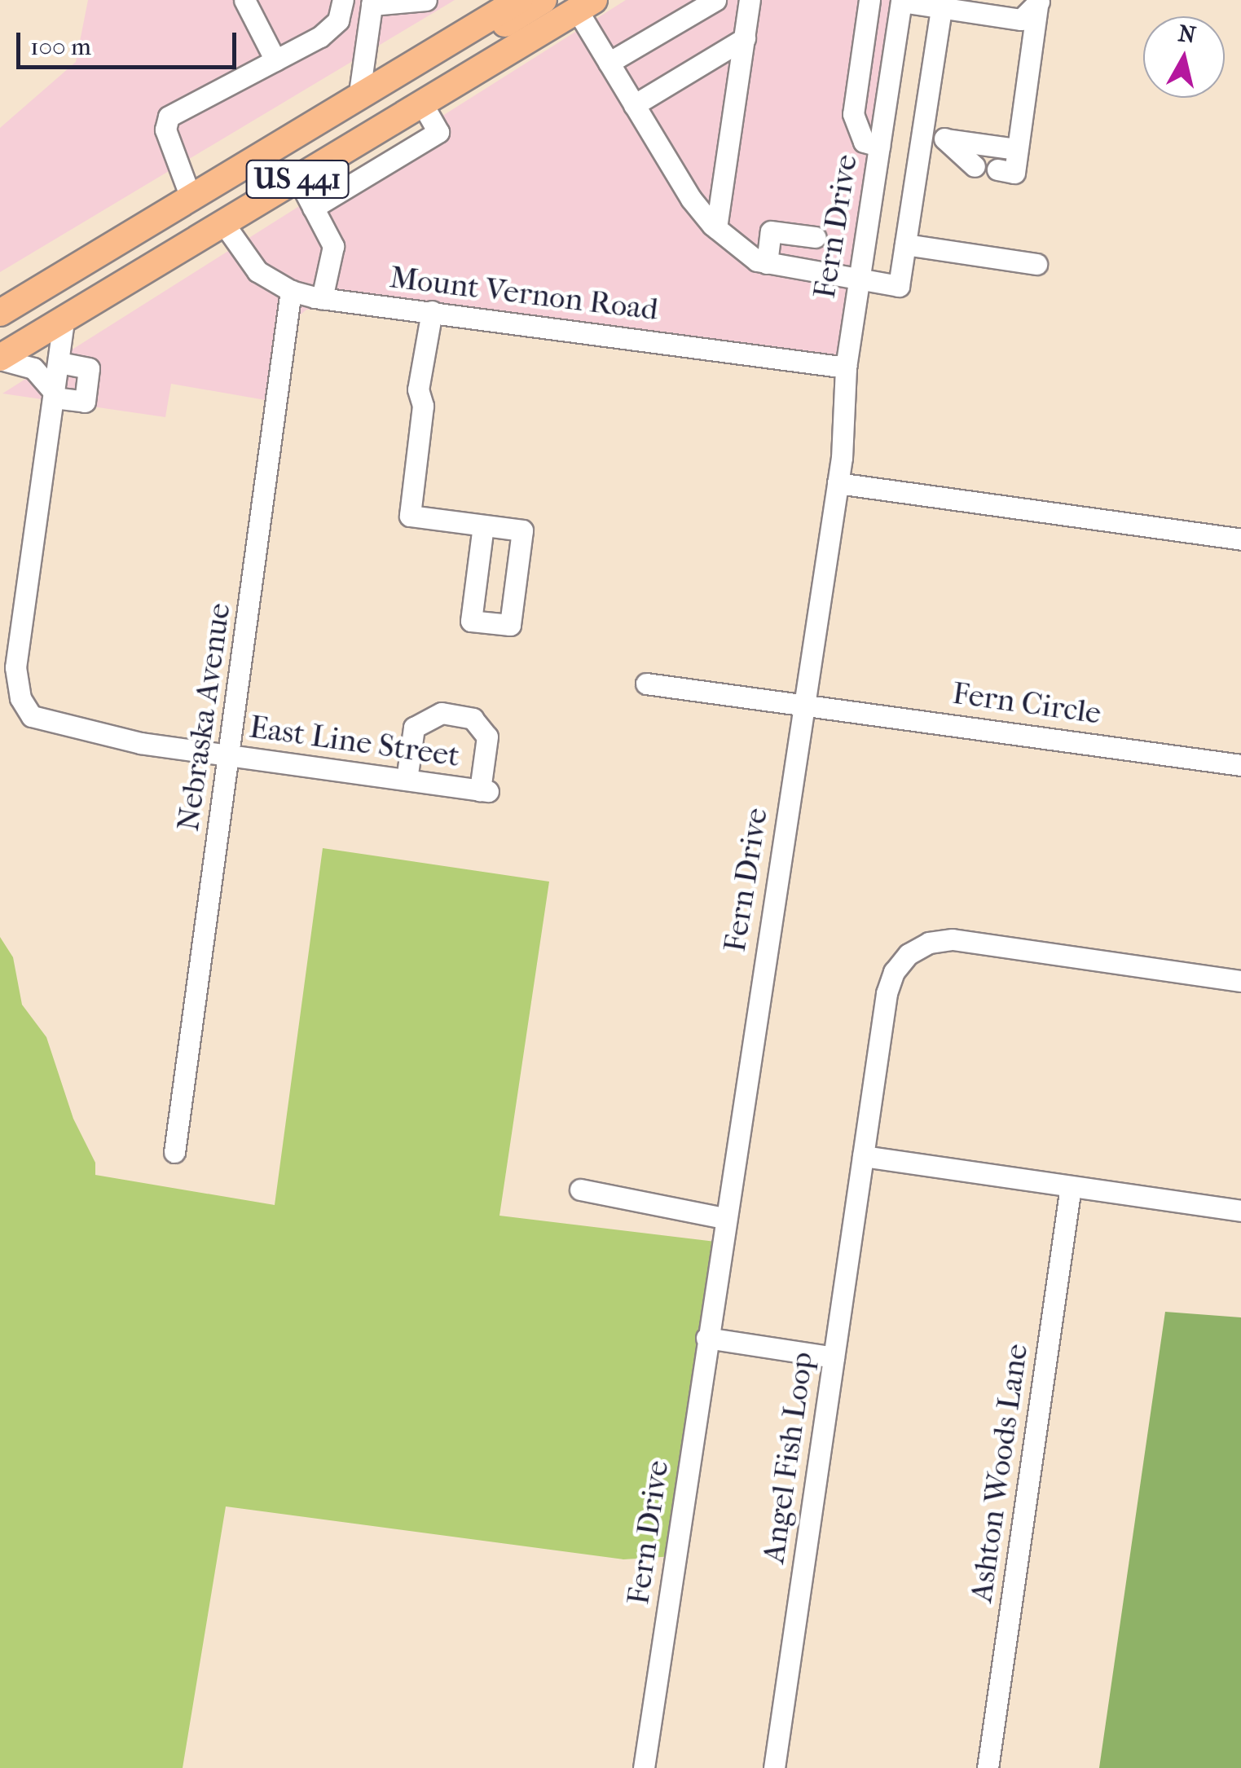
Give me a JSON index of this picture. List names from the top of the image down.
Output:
{
  "streets": {
    "main road": ["US 441"],
    "street": [
      "Fern Drive",
      "Mount Vernon Road",
      "Fern Circle",
      "Nebraska Avenue",
      "East Line Street",
      "Angel Fish Loop",
      "Ashton Woods Lane"
    ]
  },
  "crossings": [
    ["US 441", "Mount Vernon Road"],
    ["Fern Drive", "Mount Vernon Road"],
    ["Fern Drive", "Fern Circle"],
    ["Mount Vernon Road", "Nebraska Avenue"],
    ["Nebraska Avenue", "East Line Street"]
  ],
  "scale_bar": "100 m",
  "north": "top"
}
